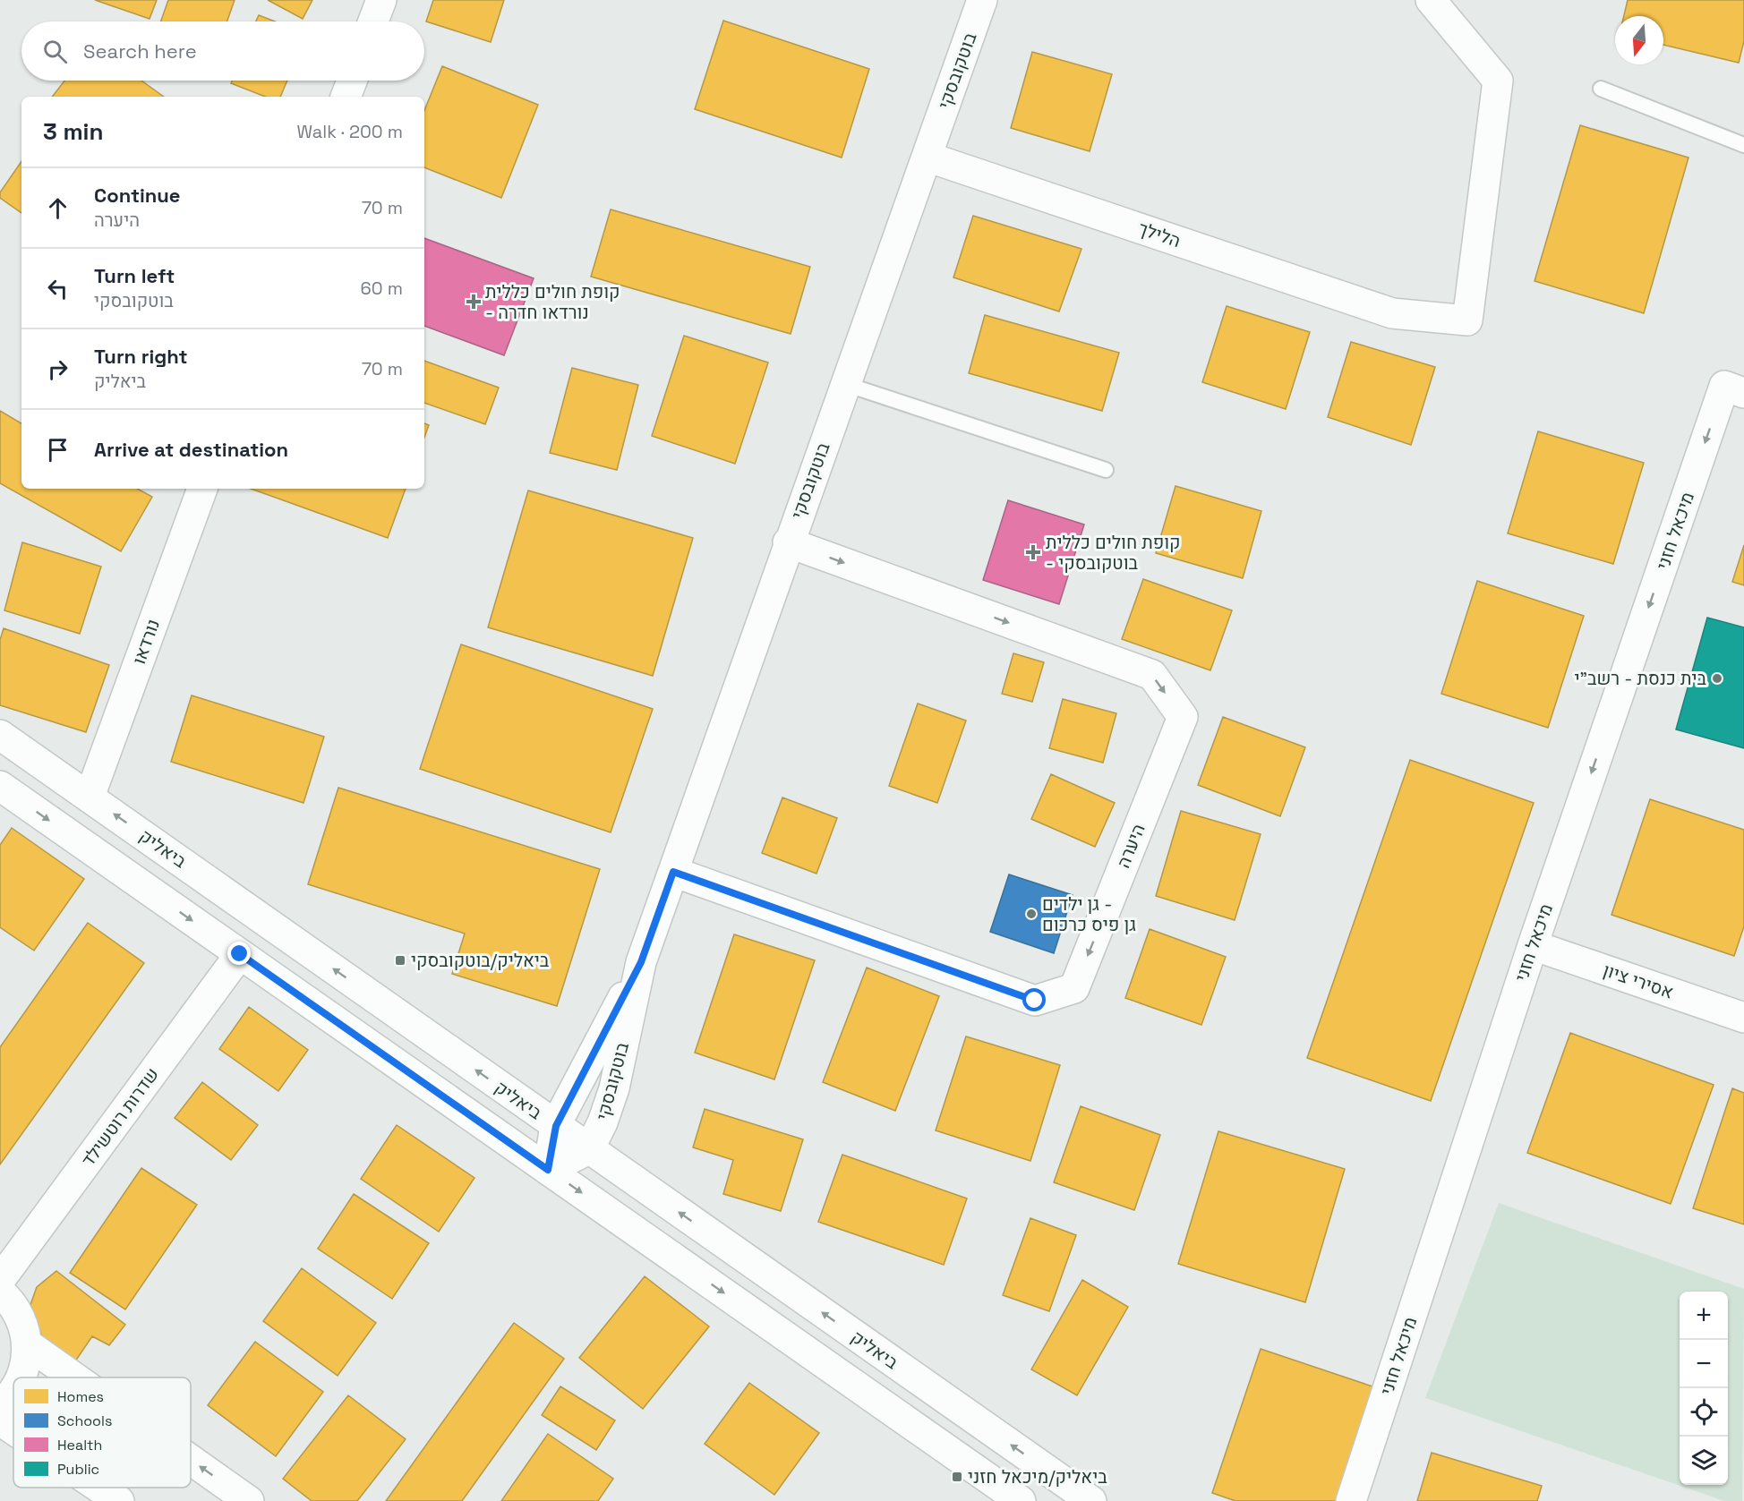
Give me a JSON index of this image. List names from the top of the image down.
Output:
{
  "streets": {
    "street": [
      "בוטקובסקי",
      "הלילך",
      "מיכאל חזני",
      "נורדאו",
      "היערה",
      "ביאליק",
      "אסירי ציון",
      "שדרות רוטשילד"
    ]
  },
  "crossings": [
    ["בוטקובסקי", "הלילך"],
    ["בוטקובסקי", "היערה"],
    ["בוטקובסקי", "ביאליק"],
    ["מיכאל חזני", "אסירי ציון"],
    ["נורדאו", "ביאליק"]
  ],
  "one_way": ["מיכאל חזני"],
  "places": {
    "health": ["קופת חולים כללית - נורדאו חדרה", "קופת חולים כללית - בוטקובסקי"],
    "other": ["בית כנסת - רשב\"י", "גן ילדים - גן פיס כרכום"],
    "transit": ["ביאליק/בוטקובסקי", "ביאליק/מיכאל חזני"]
  },
  "legend": [
    "Homes",
    "Schools",
    "Health",
    "Public"
  ],
  "north": "bottom",
  "page": {
    "search": "Search here",
    "heading": ["3 min", "Walk · 200 m"],
    "list": [
      ["Continue", "היערה", "70 m"],
      ["Turn left", "בוטקובסקי", "60 m"],
      ["Turn right", "ביאליק", "70 m"],
      "Arrive at destination"
    ],
    "map_buttons": ["+", "−"]
  }
}
